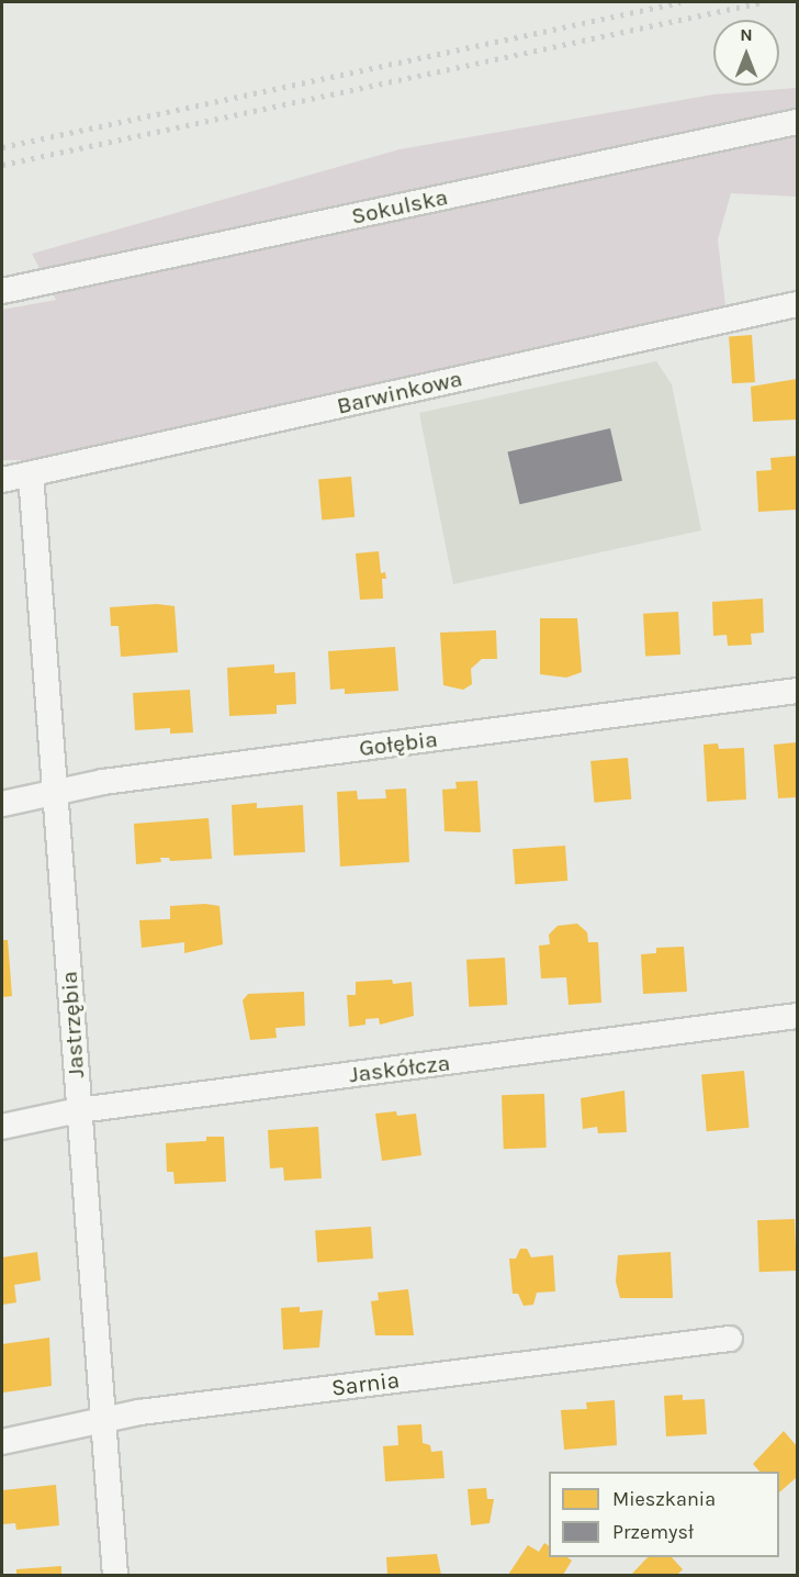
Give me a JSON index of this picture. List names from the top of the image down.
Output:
{
  "streets": {
    "street": [
      "Sokulska",
      "Barwinkowa",
      "Gołębia",
      "Jastrzębia",
      "Jaskółcza",
      "Sarnia"
    ]
  },
  "crossings": [
    ["Barwinkowa", "Jastrzębia"],
    ["Gołębia", "Jastrzębia"],
    ["Jastrzębia", "Jaskółcza"],
    ["Jastrzębia", "Sarnia"]
  ],
  "legend": ["Mieszkania", "Przemysł"],
  "north": "top"
}
